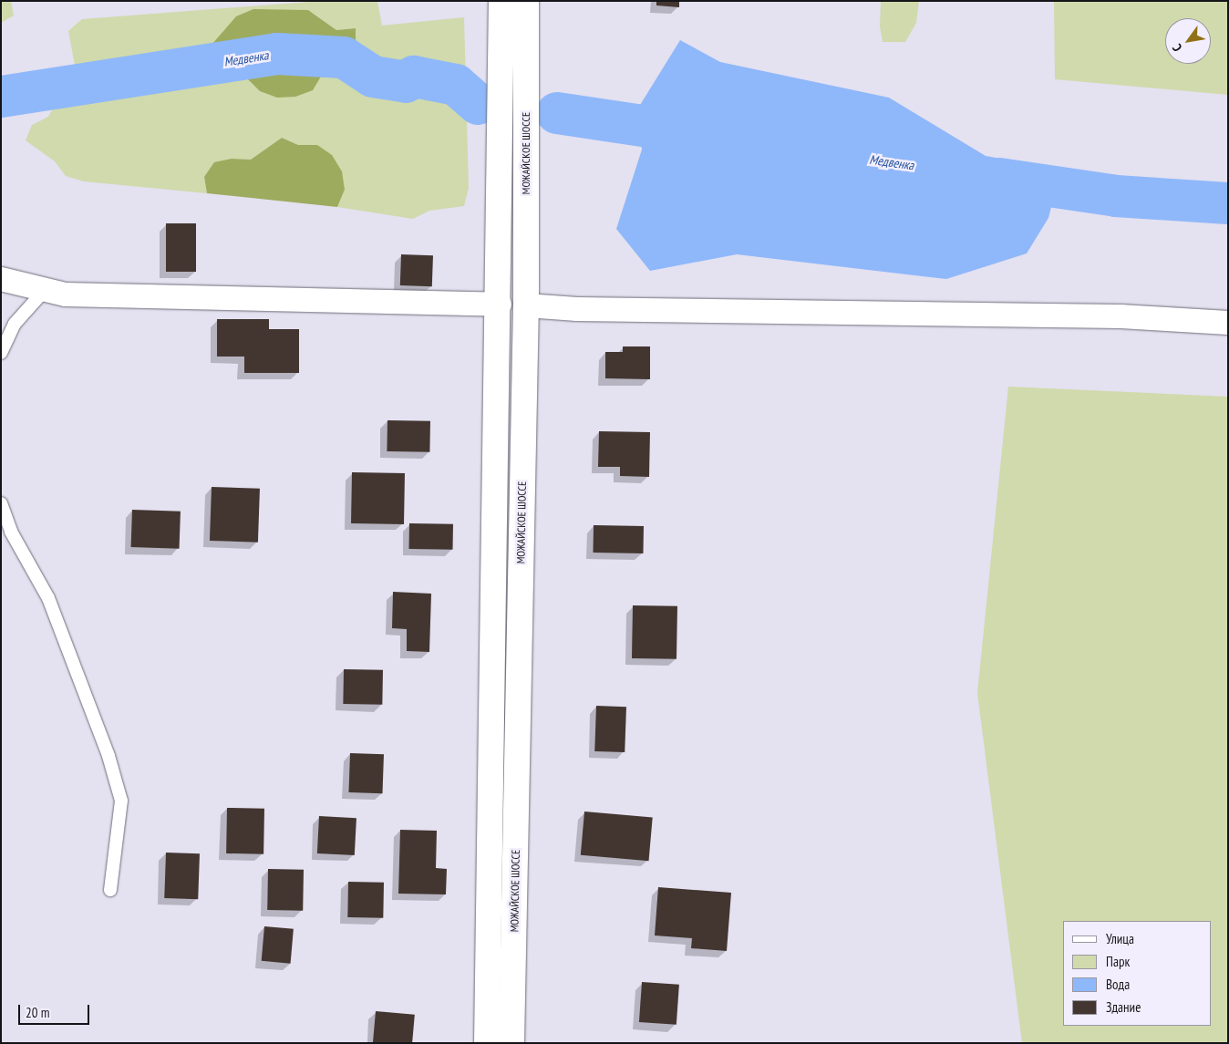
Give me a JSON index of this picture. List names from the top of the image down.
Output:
{
  "streets": {
    "main road": ["МОЖАЙСКОЕ ШОССЕ"]
  },
  "water": ["Медвенка"],
  "legend": [
    "Улица",
    "Парк",
    "Вода",
    "Здание"
  ],
  "scale_bar": "20 m",
  "north": "bottom left"
}
